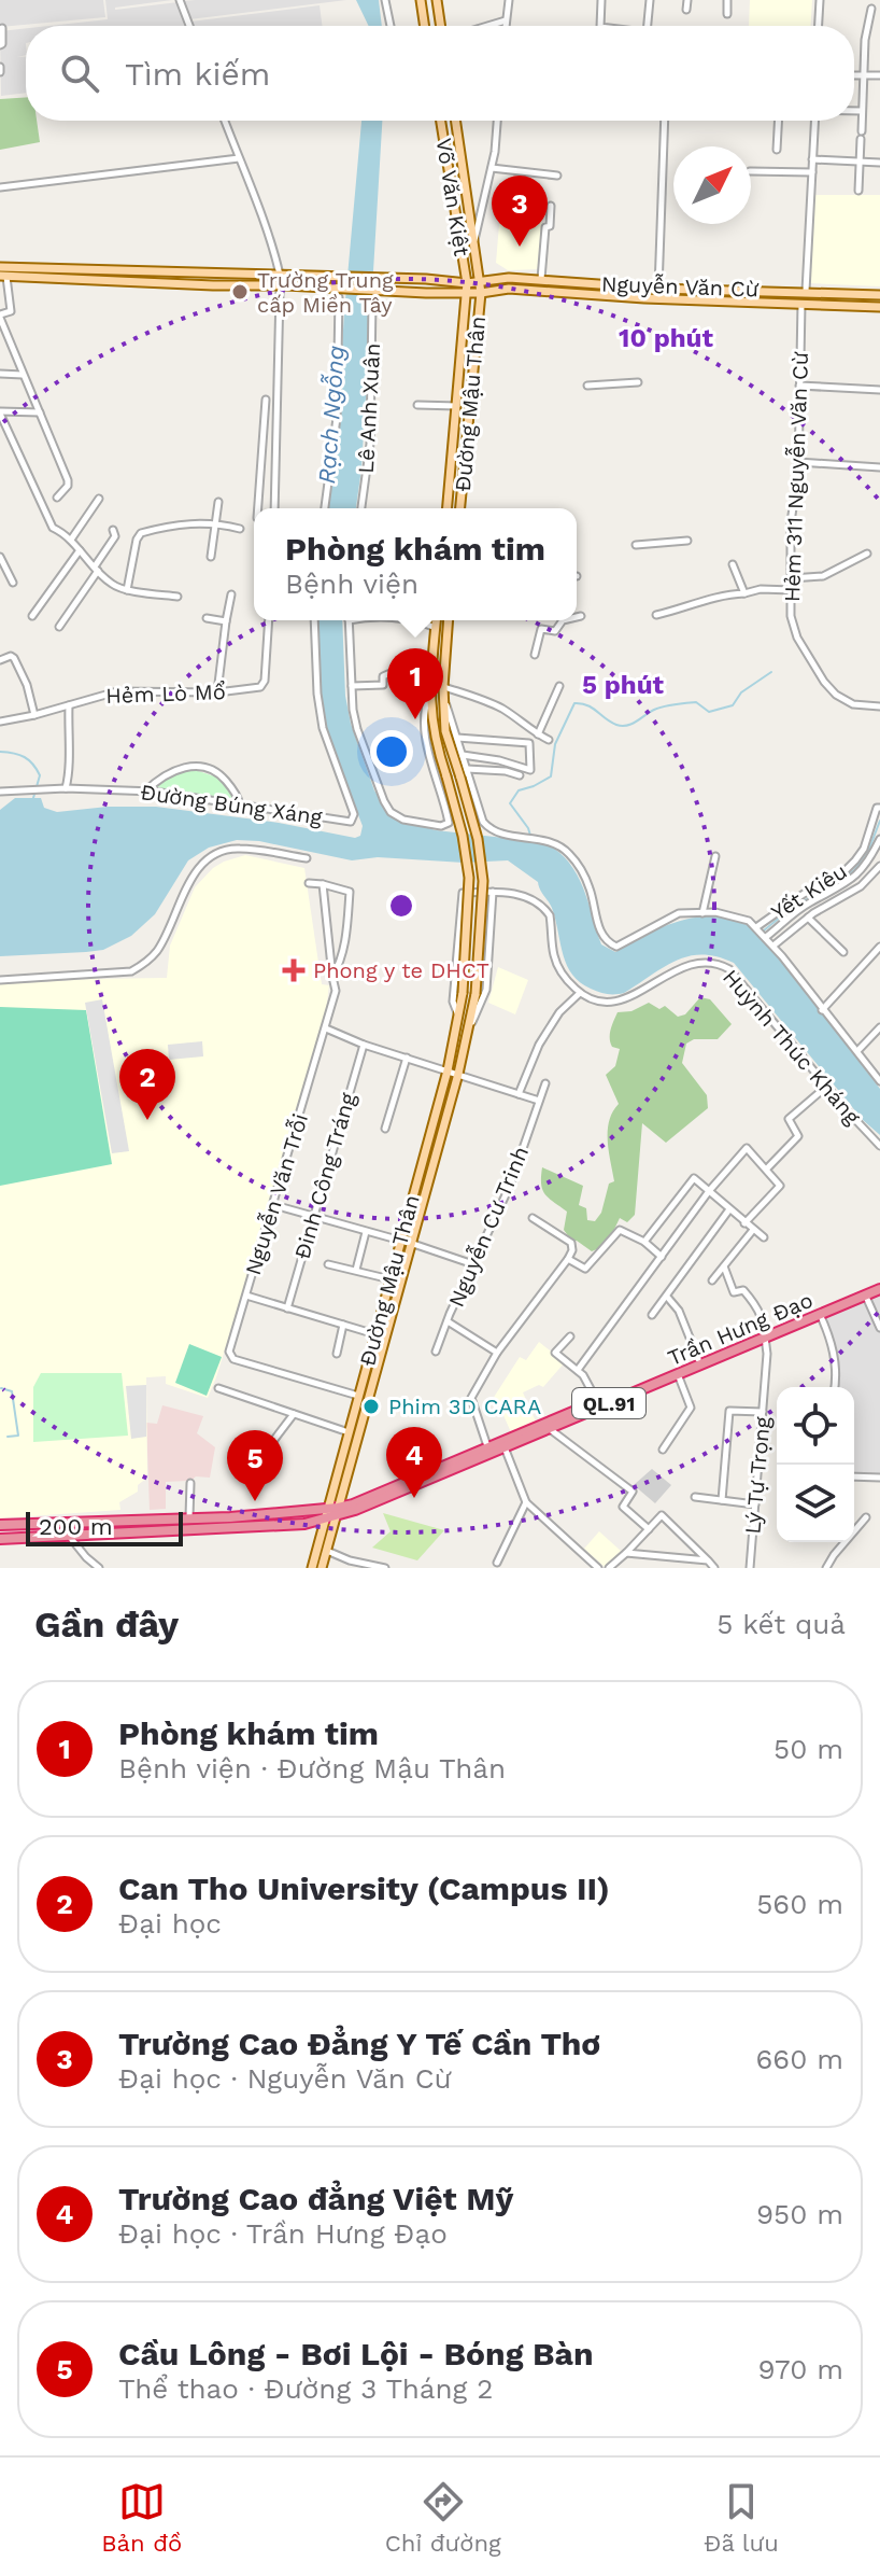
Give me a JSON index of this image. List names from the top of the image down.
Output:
{
  "streets": {
    "highway": ["Trần Hưng Đạo", "QL.91"],
    "main road": ["Võ Văn Kiệt", "Nguyễn Văn Cừ", "Đường Mậu Thân"],
    "street": [
      "Lê Anh Xuân",
      "Hẻm 311 Nguyễn Văn Cừ",
      "Hẻm Lò Mổ",
      "Đường Búng Xáng",
      "Yết Kiêu",
      "Huỳnh Thúc Kháng",
      "Đinh Công Tráng",
      "Nguyễn Văn Trỗi",
      "Nguyễn Cư Trinh",
      "Lý Tự Trọng"
    ]
  },
  "crossings": [
    ["Võ Văn Kiệt", "Nguyễn Văn Cừ"],
    ["Võ Văn Kiệt", "Đường Mậu Thân"],
    ["Nguyễn Văn Cừ", "Đường Mậu Thân"],
    ["Nguyễn Văn Cừ", "Hẻm 311 Nguyễn Văn Cừ"],
    ["Đường Mậu Thân", "Nguyễn Văn Trỗi"],
    ["Đường Mậu Thân", "Trần Hưng Đạo"],
    ["Đường Mậu Thân", "QL.91"],
    ["Trần Hưng Đạo", "QL.91"],
    ["Trần Hưng Đạo", "Lý Tự Trọng"]
  ],
  "water": ["Rạch Ngỗng"],
  "places": {
    "other": ["Trường Trung cấp Miền Tây", "Phim 3D CARA"],
    "health": ["Phong y te DHCT"]
  },
  "scale_bar": "200 m",
  "north": "top right",
  "page": {
    "search": "Tìm kiếm",
    "pins": [
      "3",
      "1",
      "2",
      "4",
      "5"
    ],
    "popup": ["Phòng khám tim", "Bệnh viện"],
    "scale": "200 m",
    "heading": ["Gần đây", "5 kết quả"],
    "list": [
      {
        "mark": "1",
        "name": "Phòng khám tim",
        "note": "Bệnh viện · Đường Mậu Thân",
        "value": "50 m"
      },
      {
        "mark": "2",
        "name": "Can Tho University (Campus II)",
        "note": "Đại học",
        "value": "560 m"
      },
      {
        "mark": "3",
        "name": "Trường Cao Đẳng Y Tế Cần Thơ",
        "note": "Đại học · Nguyễn Văn Cừ",
        "value": "660 m"
      },
      {
        "mark": "4",
        "name": "Trường Cao đẳng Việt Mỹ",
        "note": "Đại học · Trần Hưng Đạo",
        "value": "950 m"
      },
      {
        "mark": "5",
        "name": "Cầu Lông - Bơi Lội - Bóng Bàn",
        "note": "Thể thao · Đường 3 Tháng 2",
        "value": "970 m"
      }
    ],
    "nav": ["Bản đồ", "Chỉ đường", "Đã lưu"]
  },
  "rings": ["10 phút", "5 phút"]
}
